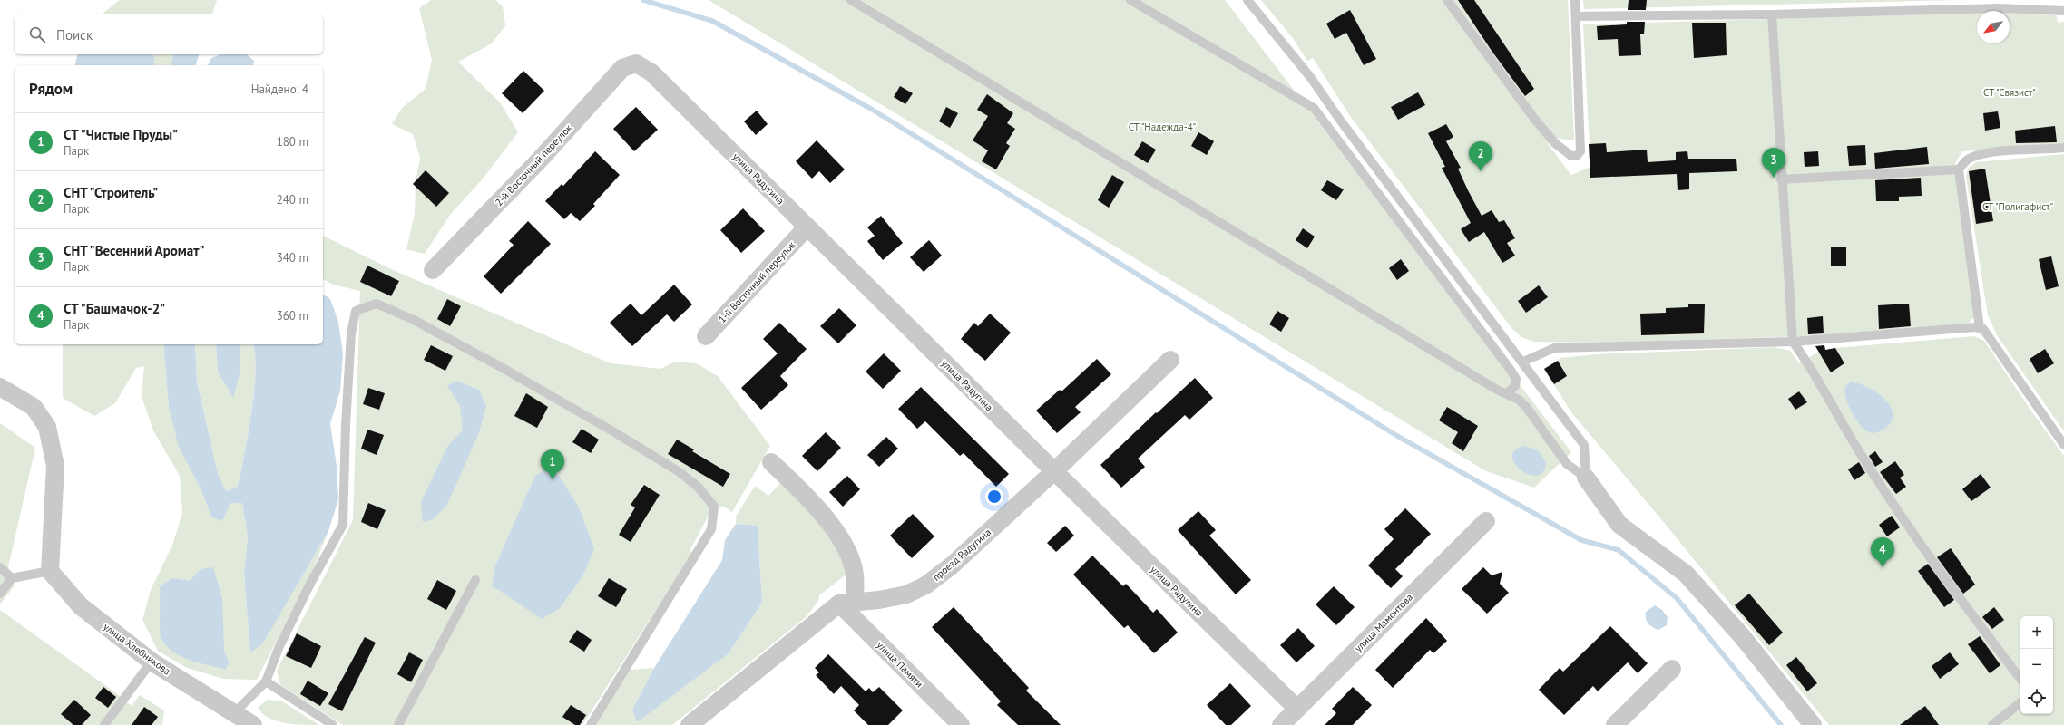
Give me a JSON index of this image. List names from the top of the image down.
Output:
{
  "streets": {
    "street": [
      "2-й Восточный переулок",
      "улица Радугина",
      "1-й Восточный переулок",
      "проезд Радугина",
      "улица Мамонтова",
      "улица Хлебникова",
      "улица Памяти"
    ]
  },
  "crossings": [
    ["2-й Восточный переулок", "улица Радугина"],
    ["улица Радугина", "1-й Восточный переулок"],
    ["улица Радугина", "проезд Радугина"],
    ["улица Радугина", "улица Мамонтова"],
    ["проезд Радугина", "улица Памяти"]
  ],
  "parks": ["СТ \"Связист\"", "СТ \"Надежда-4\"", "СТ \"Полигафист\""],
  "north": "bottom left",
  "page": {
    "search": "Поиск",
    "heading": ["Рядом", "Найдено: 4"],
    "list": [
      {
        "mark": "1",
        "name": "СТ \"Чистые Пруды\"",
        "note": "Парк",
        "value": "180 m"
      },
      {
        "mark": "2",
        "name": "СНТ \"Строитель\"",
        "note": "Парк",
        "value": "240 m"
      },
      {
        "mark": "3",
        "name": "СНТ \"Весенний Аромат\"",
        "note": "Парк",
        "value": "340 m"
      },
      {
        "mark": "4",
        "name": "СТ \"Башмачок-2\"",
        "note": "Парк",
        "value": "360 m"
      }
    ],
    "pins": [
      "2",
      "3",
      "1",
      "4"
    ],
    "map_buttons": ["+", "−"]
  }
}
